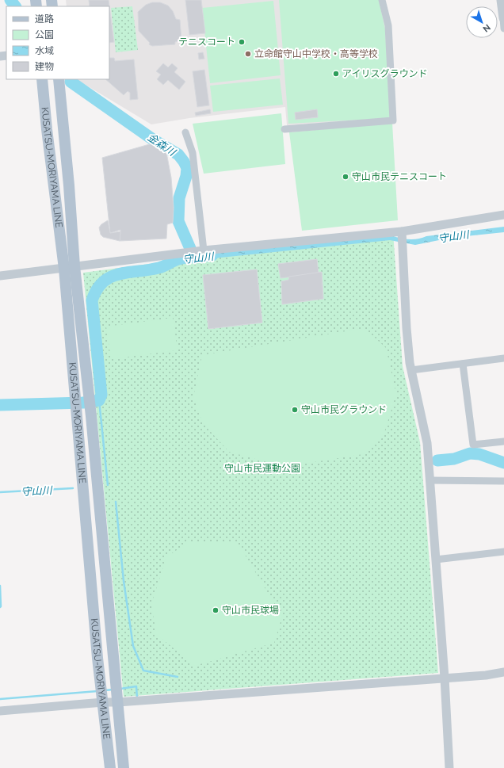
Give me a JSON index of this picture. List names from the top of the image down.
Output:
{
  "streets": {
    "main road": ["KUSATSU-MORIYAMA LINE"]
  },
  "water": ["金森川", "守山川"],
  "parks": ["守山市民運動公園"],
  "places": [
    "テニスコート",
    "立命館守山中学校・高等学校",
    "アイリスグラウンド",
    "守山市民テニスコート",
    "守山市民グラウンド",
    "守山市民球場"
  ],
  "legend": [
    "道路",
    "公園",
    "水域",
    "建物"
  ],
  "north": "bottom right"
}
